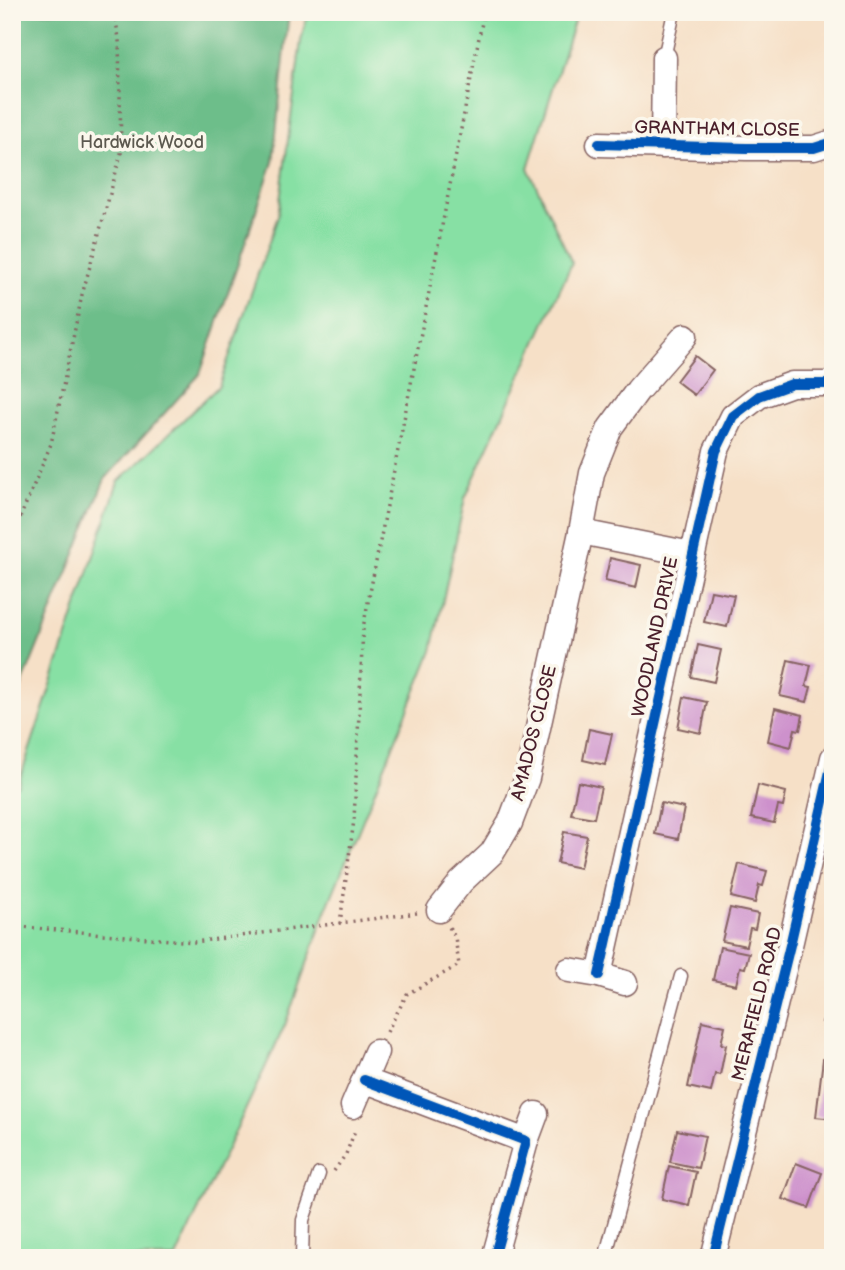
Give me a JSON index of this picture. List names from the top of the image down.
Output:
{
  "streets": {
    "street": [
      "GRANTHAM CLOSE",
      "WOODLAND DRIVE",
      "AMADOS CLOSE",
      "MERAFIELD ROAD"
    ]
  },
  "parks": ["Hardwick Wood"]
}
